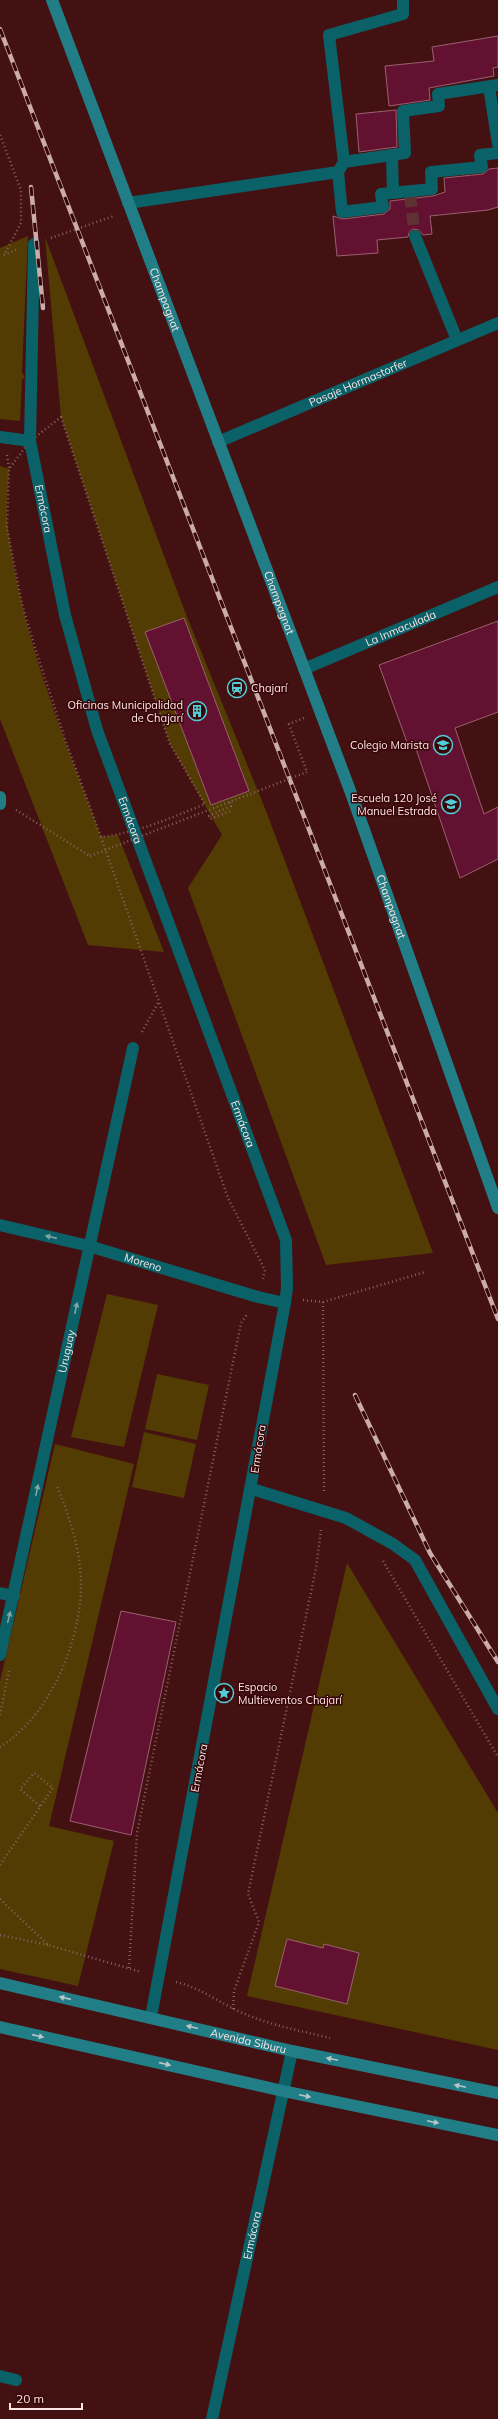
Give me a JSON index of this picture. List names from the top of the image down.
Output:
{
  "streets": {
    "street": [
      "Champagnat",
      "Pasaje Hormastorfer",
      "Ermácora",
      "La Inmaculada",
      "Moreno",
      "Uruguay",
      "Avenida Siburu"
    ]
  },
  "crossings": [
    ["Champagnat", "Pasaje Hormastorfer"],
    ["Champagnat", "La Inmaculada"],
    ["Ermácora", "Moreno"],
    ["Ermácora", "Avenida Siburu"],
    ["Moreno", "Uruguay"]
  ],
  "one_way": ["Uruguay"],
  "places": {
    "station": ["Chajarí"],
    "building": ["Oficinas Municipalidad de Chajarí"],
    "school or university": ["Colegio Marista", "Escuela 120 José Manuel Estrada"],
    "place": ["Espacio Multieventos Chajarí"]
  },
  "scale_bar": "20 m"
}
